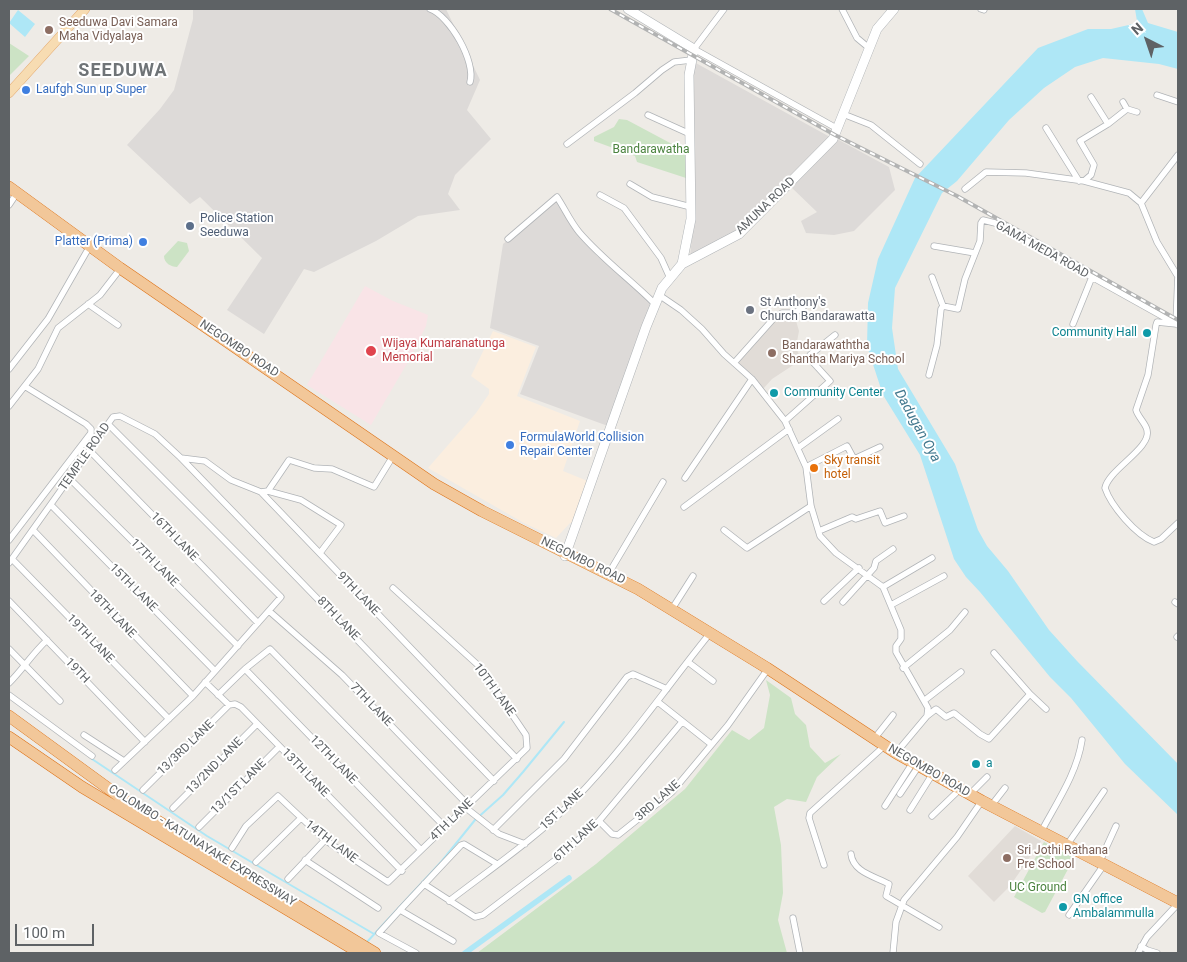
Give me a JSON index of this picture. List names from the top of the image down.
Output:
{
  "streets": {
    "highway": ["NEGOMBO ROAD", "COLOMBO - KATUNAYAKE EXPRESSWAY"],
    "street": [
      "AMUNA ROAD",
      "GAMA MEDA ROAD",
      "TEMPLE ROAD",
      "16TH LANE",
      "17TH LANE",
      "15TH LANE",
      "9TH LANE",
      "18TH LANE",
      "8TH LANE",
      "19TH LANE",
      "19TH",
      "10TH LANE",
      "7TH LANE",
      "13/3RD LANE",
      "12TH LANE",
      "13/2ND LANE",
      "13TH LANE",
      "13/1ST LANE",
      "3RD LANE",
      "1ST LANE",
      "4TH LANE",
      "6TH LANE",
      "14TH LANE"
    ]
  },
  "crossings": [
    ["AMUNA ROAD", "NEGOMBO ROAD"],
    ["NEGOMBO ROAD", "1ST LANE"],
    ["TEMPLE ROAD", "16TH LANE"],
    ["TEMPLE ROAD", "17TH LANE"],
    ["TEMPLE ROAD", "15TH LANE"],
    ["TEMPLE ROAD", "9TH LANE"],
    ["TEMPLE ROAD", "18TH LANE"],
    ["TEMPLE ROAD", "8TH LANE"],
    ["TEMPLE ROAD", "19TH LANE"],
    ["9TH LANE", "8TH LANE"],
    ["9TH LANE", "10TH LANE"],
    ["9TH LANE", "4TH LANE"],
    ["8TH LANE", "4TH LANE"],
    ["10TH LANE", "4TH LANE"],
    ["7TH LANE", "1ST LANE"],
    ["7TH LANE", "4TH LANE"],
    ["13/3RD LANE", "13TH LANE"],
    ["12TH LANE", "4TH LANE"],
    ["13/2ND LANE", "13TH LANE"],
    ["13TH LANE", "13/1ST LANE"],
    ["13TH LANE", "4TH LANE"],
    ["3RD LANE", "6TH LANE"],
    ["1ST LANE", "6TH LANE"],
    ["4TH LANE", "14TH LANE"]
  ],
  "districts": ["SEEDUWA"],
  "water": ["Dadugan Oya"],
  "parks": ["Bandarawatha", "UC Ground"],
  "places": [
    "Seeduwa Davi Samara Maha Vidyalaya",
    "Laufgh Sun up Super",
    "Police Station Seeduwa",
    "Platter (Prima)",
    "St Anthony's Church Bandarawatta",
    "Community Hall",
    "Wijaya Kumaranatunga Memorial",
    "Bandarawaththa Shantha Mariya School",
    "Community Center",
    "FormulaWorld Collision Repair Center",
    "Sky transit hotel",
    "a",
    "Sri Jothi Rathana Pre School",
    "GN office Ambalammulla"
  ],
  "scale_bar": "100 m",
  "north": "top left"
}
